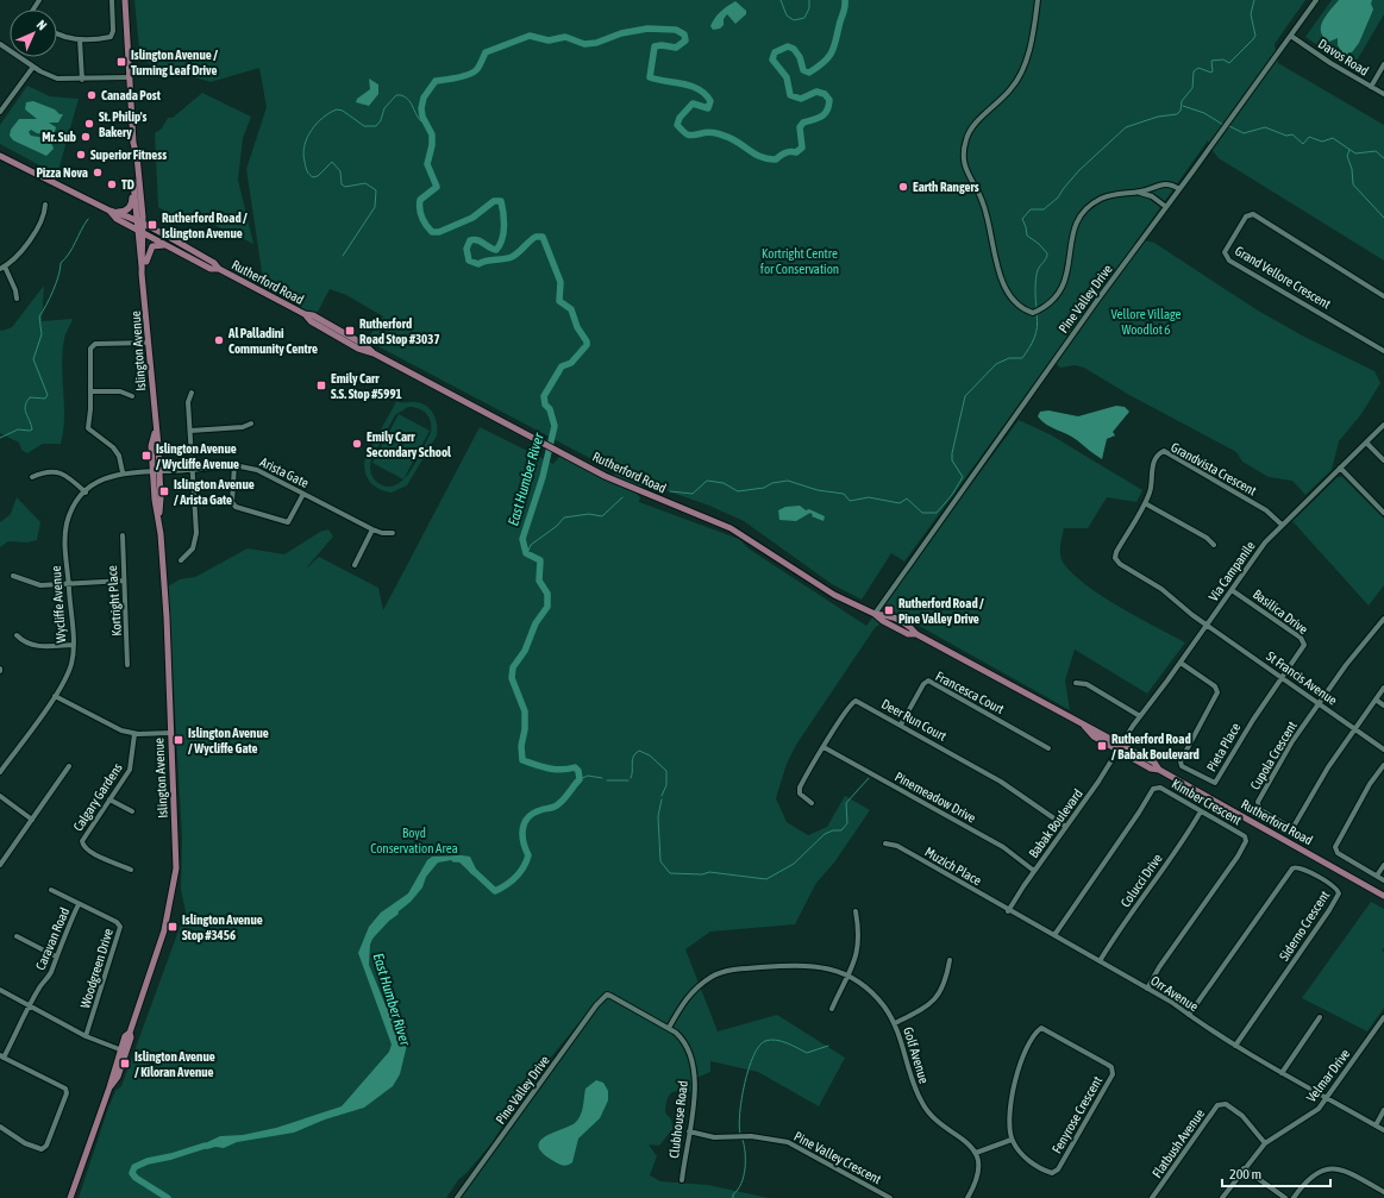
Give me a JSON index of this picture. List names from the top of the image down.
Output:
{
  "streets": {
    "main road": ["Rutherford Road", "Islington Avenue"],
    "street": [
      "Davos Road",
      "Grand Vellore Crescent",
      "Pine Valley Drive",
      "Grandvista Crescent",
      "Arista Gate",
      "Via Campanile",
      "Kortright Place",
      "Wycliffe Avenue",
      "Basilica Drive",
      "St Francis Avenue",
      "Francesca Court",
      "Deer Run Court",
      "Pieta Place",
      "Cupola Crescent",
      "Calgary Gardens",
      "Pinemeadow Drive",
      "Kimber Crescent",
      "Babak Boulevard",
      "Muzich Place",
      "Colucci Drive",
      "Siderno Crescent",
      "Caravan Road",
      "Woodgreen Drive",
      "Orr Avenue",
      "Golf Avenue",
      "Velmar Drive",
      "Fenyrose Crescent",
      "Clubhouse Road",
      "Flatbush Avenue",
      "Pine Valley Crescent"
    ]
  },
  "crossings": [
    ["Davos Road", "Pine Valley Drive"],
    ["Rutherford Road", "Pine Valley Drive"],
    ["Rutherford Road", "Islington Avenue"],
    ["Rutherford Road", "Via Campanile"],
    ["Rutherford Road", "Babak Boulevard"],
    ["Pine Valley Drive", "Clubhouse Road"],
    ["Islington Avenue", "Arista Gate"],
    ["Islington Avenue", "Wycliffe Avenue"],
    ["Grandvista Crescent", "Via Campanile"],
    ["Grandvista Crescent", "St Francis Avenue"],
    ["Arista Gate", "Wycliffe Avenue"],
    ["Via Campanile", "Basilica Drive"],
    ["Via Campanile", "St Francis Avenue"],
    ["Via Campanile", "Pieta Place"],
    ["Via Campanile", "Babak Boulevard"],
    ["Basilica Drive", "St Francis Avenue"],
    ["Basilica Drive", "Pieta Place"],
    ["St Francis Avenue", "Pieta Place"],
    ["St Francis Avenue", "Cupola Crescent"],
    ["Francesca Court", "Deer Run Court"],
    ["Deer Run Court", "Pinemeadow Drive"],
    ["Deer Run Court", "Babak Boulevard"],
    ["Pinemeadow Drive", "Babak Boulevard"],
    ["Kimber Crescent", "Colucci Drive"],
    ["Kimber Crescent", "Orr Avenue"],
    ["Babak Boulevard", "Muzich Place"],
    ["Babak Boulevard", "Orr Avenue"],
    ["Muzich Place", "Orr Avenue"],
    ["Colucci Drive", "Orr Avenue"],
    ["Siderno Crescent", "Orr Avenue"],
    ["Caravan Road", "Woodgreen Drive"],
    ["Orr Avenue", "Velmar Drive"],
    ["Golf Avenue", "Clubhouse Road"],
    ["Velmar Drive", "Flatbush Avenue"],
    ["Clubhouse Road", "Pine Valley Crescent"]
  ],
  "water": ["East Humber River"],
  "parks": ["Kortright Centre for Conservation", "Vellore Village Woodlot 6", "Boyd Conservation Area"],
  "places": {
    "transit": [
      "Islington Avenue / Turning Leaf Drive",
      "Rutherford Road / Islington Avenue",
      "Rutherford Road Stop #3037",
      "Emily Carr S.S. Stop #5991",
      "Islington Avenue / Wycliffe Avenue",
      "Islington Avenue / Arista Gate",
      "Rutherford Road / Pine Valley Drive",
      "Islington Avenue / Wycliffe Gate",
      "Rutherford Road / Babak Boulevard",
      "Islington Avenue Stop #3456",
      "Islington Avenue / Kiloran Avenue"
    ],
    "other": [
      "Canada Post",
      "St. Philip's Bakery",
      "Mr. Sub",
      "Superior Fitness",
      "Pizza Nova",
      "TD",
      "Earth Rangers",
      "Al Palladini Community Centre",
      "Emily Carr Secondary School"
    ]
  },
  "scale_bar": "200 m",
  "north": "top right"
}
